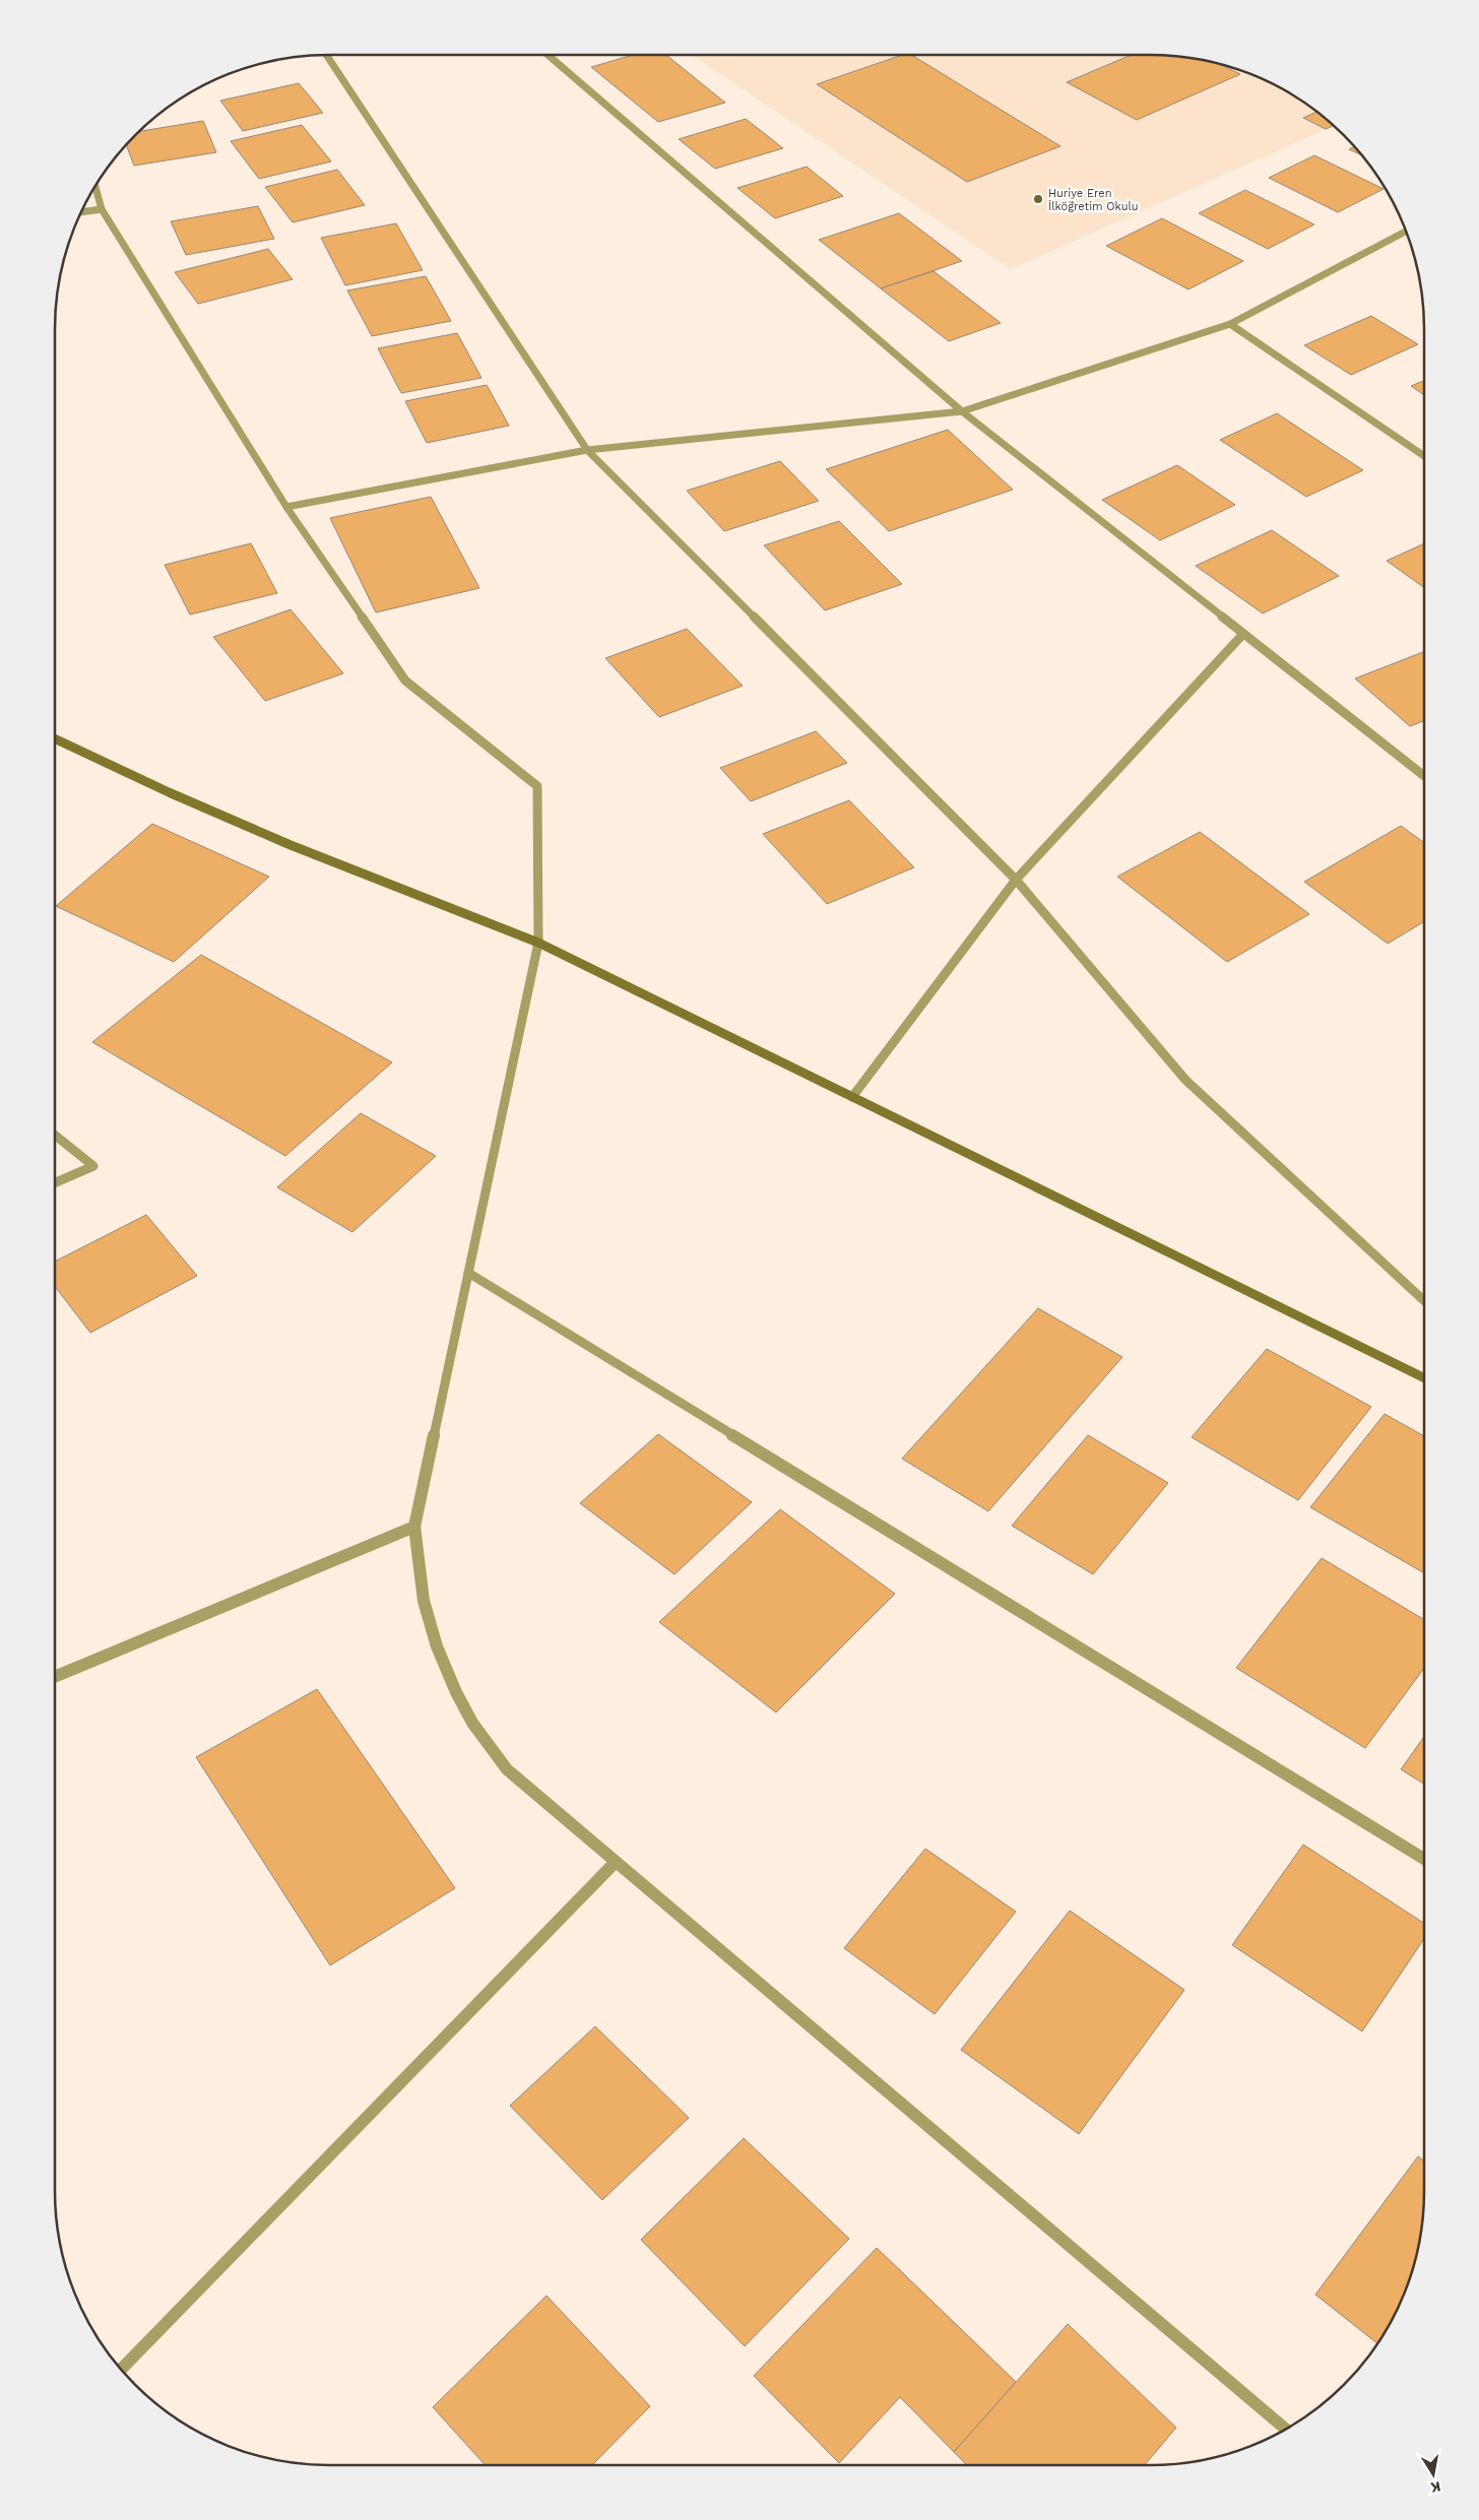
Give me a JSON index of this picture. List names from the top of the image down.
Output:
{
  "places": ["Huriye Eren İlköğretim Okulu"],
  "north": "bottom"
}
